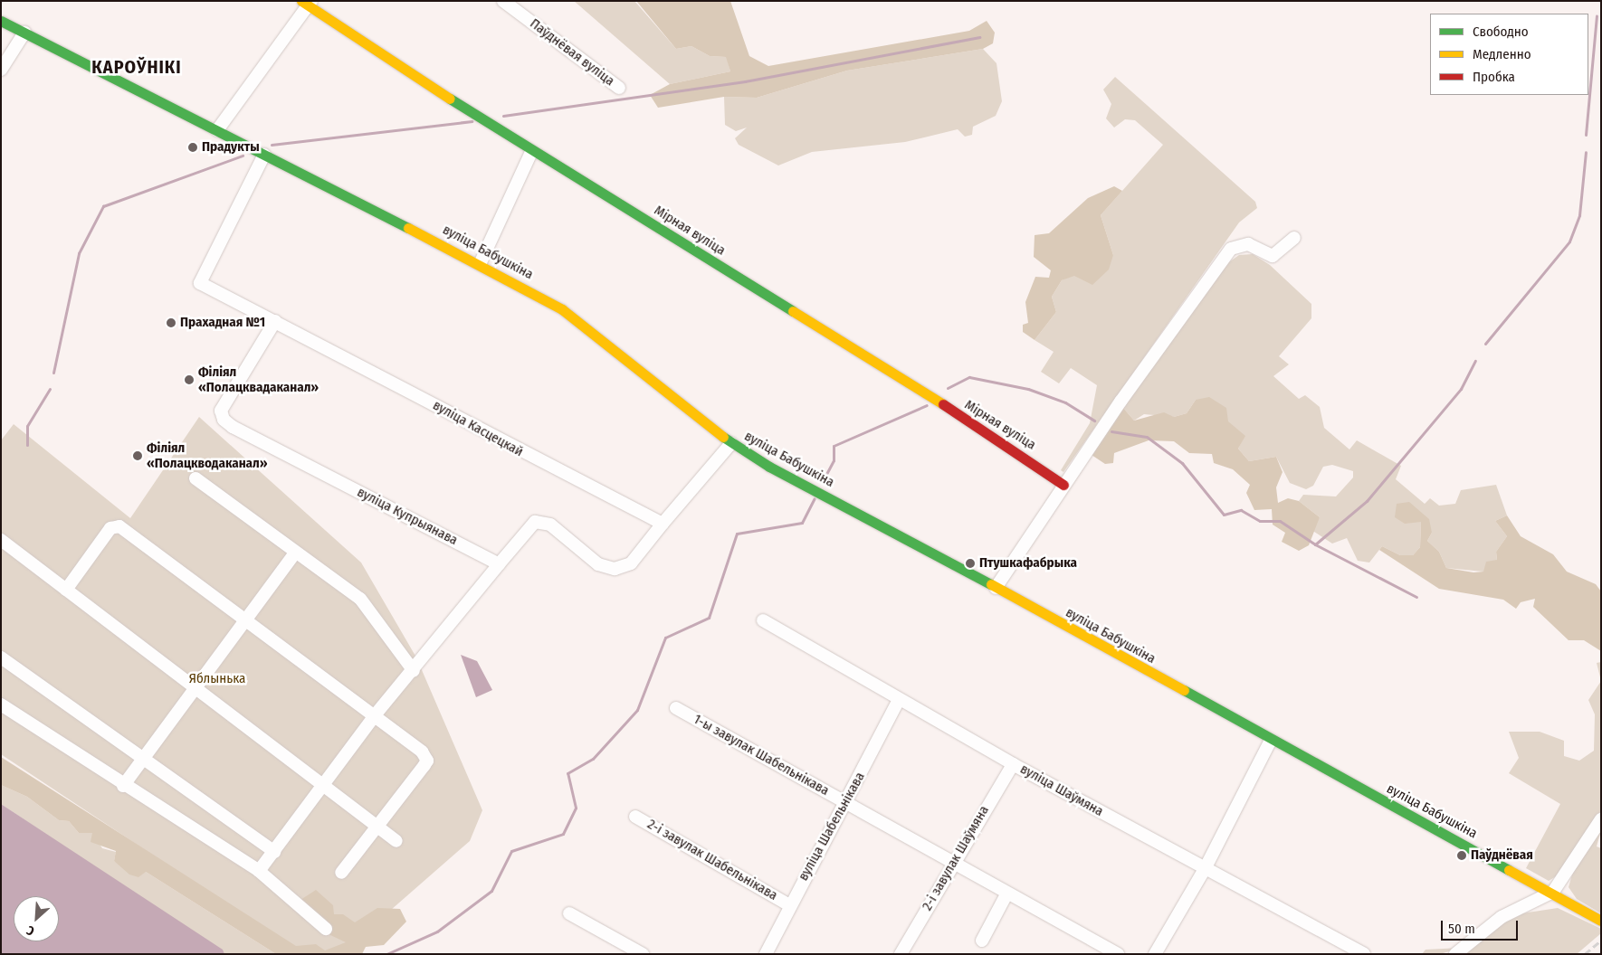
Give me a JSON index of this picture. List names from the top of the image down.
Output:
{
  "streets": {
    "street": [
      "Паўднёвая вуліца",
      "Мірная вуліца",
      "вуліца Бабушкіна",
      "вуліца Касцецкай",
      "вуліца Купрыянава",
      "1-ы завулак Шабельнікава",
      "вуліца Шаўмяна",
      "вуліца Шабельнікава",
      "2-і завулак Шаўмяна",
      "2-і завулак Шабельнікава"
    ]
  },
  "crossings": [
    ["вуліца Бабушкіна", "вуліца Касцецкай"],
    ["вуліца Касцецкай", "вуліца Купрыянава"],
    ["1-ы завулак Шабельнікава", "вуліца Шабельнікава"],
    ["1-ы завулак Шабельнікава", "2-і завулак Шаўмяна"],
    ["вуліца Шаўмяна", "вуліца Шабельнікава"],
    ["вуліца Шаўмяна", "2-і завулак Шаўмяна"],
    ["вуліца Шабельнікава", "2-і завулак Шабельнікава"]
  ],
  "districts": ["КАРОЎНІКІ"],
  "parks": ["Яблынька"],
  "places": [
    "Прадукты",
    "Прахадная №1",
    "Філіял «Полацквадаканал»",
    "Філіял «Полацкводаканал»",
    "Птушкафабрыка",
    "Паўднёвая"
  ],
  "legend": ["Свободно", "Медленно", "Пробка"],
  "scale_bar": "50 m",
  "north": "bottom left"
}
